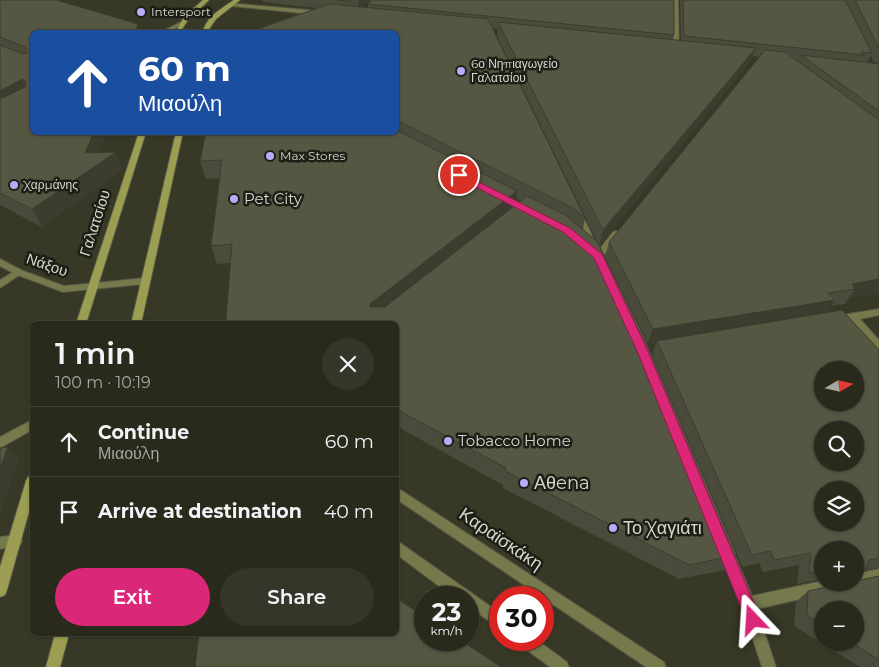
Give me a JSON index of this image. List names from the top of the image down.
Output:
{
  "streets": {
    "main road": ["Γαλατσίου"],
    "street": ["Νάξου", "Καραϊσκάκη"]
  },
  "crossings": [
    ["Γαλατσίου", "Νάξου"]
  ],
  "places": [
    "Intersport",
    "6ο Νηπιαγωγείο Γαλατσίου",
    "Max Stores",
    "Χαρμάνης",
    "Pet City",
    "Tobacco Home",
    "Αθena",
    "Το Χαγιάτι"
  ],
  "north": "right",
  "page": {
    "turn": ["60 m", "Μιαούλη"],
    "heading": ["1 min", "100 m · 10:19"],
    "map_buttons": ["+", "−"],
    "list": [
      {
        "name": "Continue",
        "note": "Μιαούλη",
        "value": "60 m"
      },
      {
        "name": "Arrive at destination",
        "value": "40 m"
      }
    ],
    "buttons": ["Exit", "Share"],
    "speed": "23 km/h",
    "limit": "30"
  }
}
